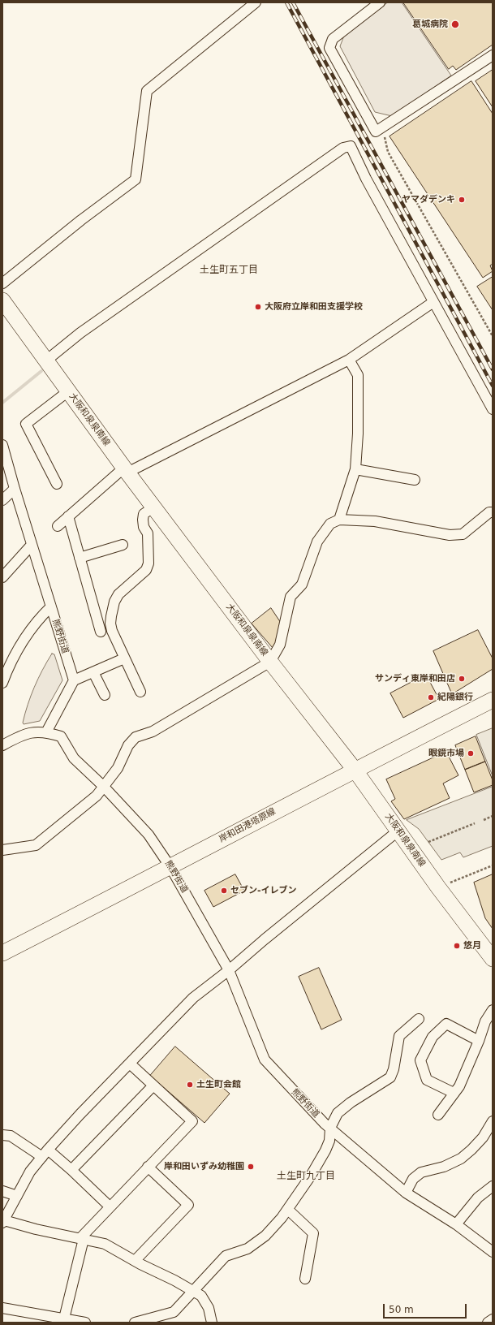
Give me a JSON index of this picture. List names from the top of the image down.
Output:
{
  "streets": {
    "main road": ["大阪和泉泉南線", "岸和田港塔原線"],
    "street": ["熊野街道"]
  },
  "crossings": [
    ["大阪和泉泉南線", "岸和田港塔原線"],
    ["熊野街道", "岸和田港塔原線"]
  ],
  "districts": ["土生町五丁目", "土生町九丁目"],
  "places": [
    "葛城病院",
    "ヤマダデンキ",
    "大阪府立岸和田支援学校",
    "サンディ東岸和田店",
    "紀陽銀行",
    "眼鏡市場",
    "セブン-イレブン",
    "悠月",
    "土生町会館",
    "岸和田いずみ幼稚園"
  ],
  "scale_bar": "50 m"
}
